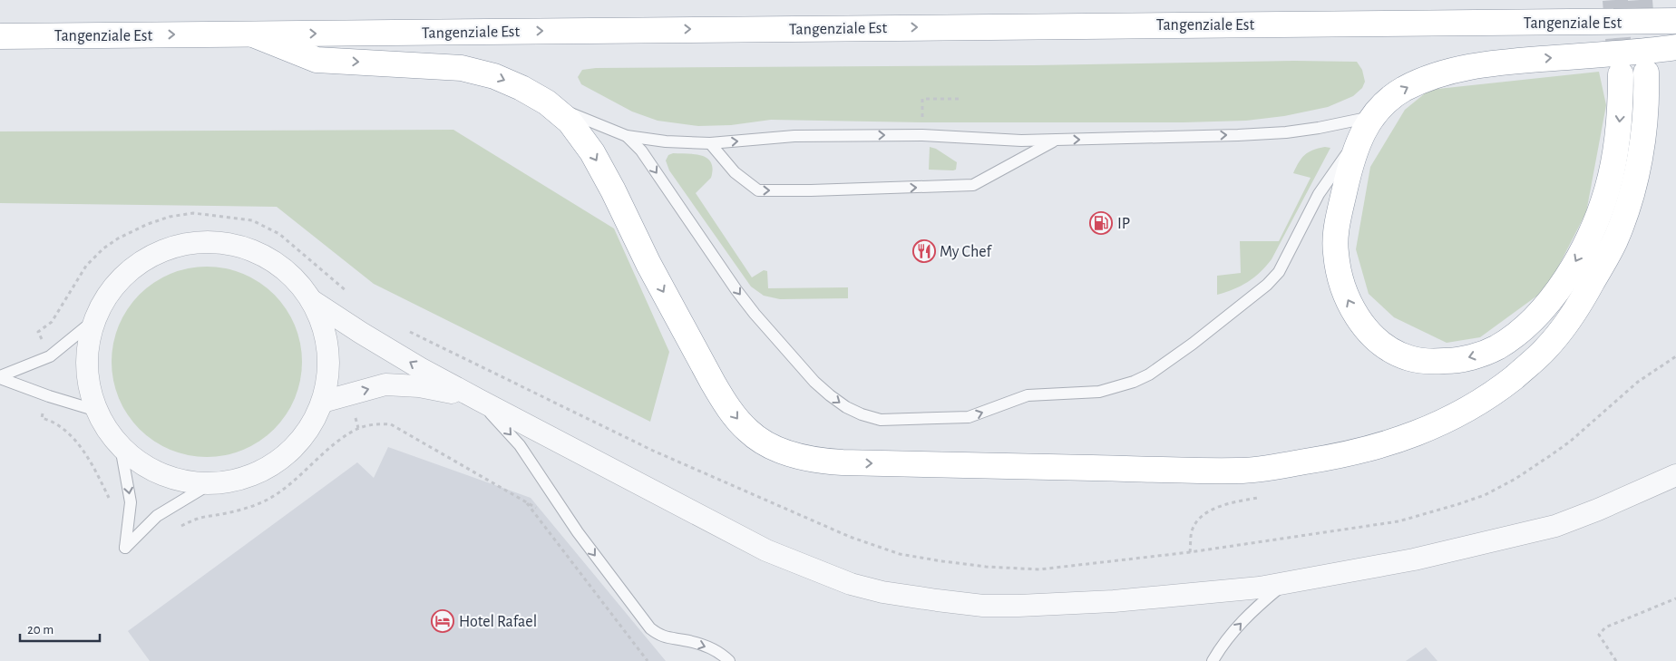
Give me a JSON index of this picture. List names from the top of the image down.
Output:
{
  "streets": {
    "highway": ["Tangenziale Est"]
  },
  "places": {
    "fuel station": ["IP"],
    "restaurant": ["My Chef"],
    "hotel": ["Hotel Rafael"]
  },
  "scale_bar": "20 m"
}
